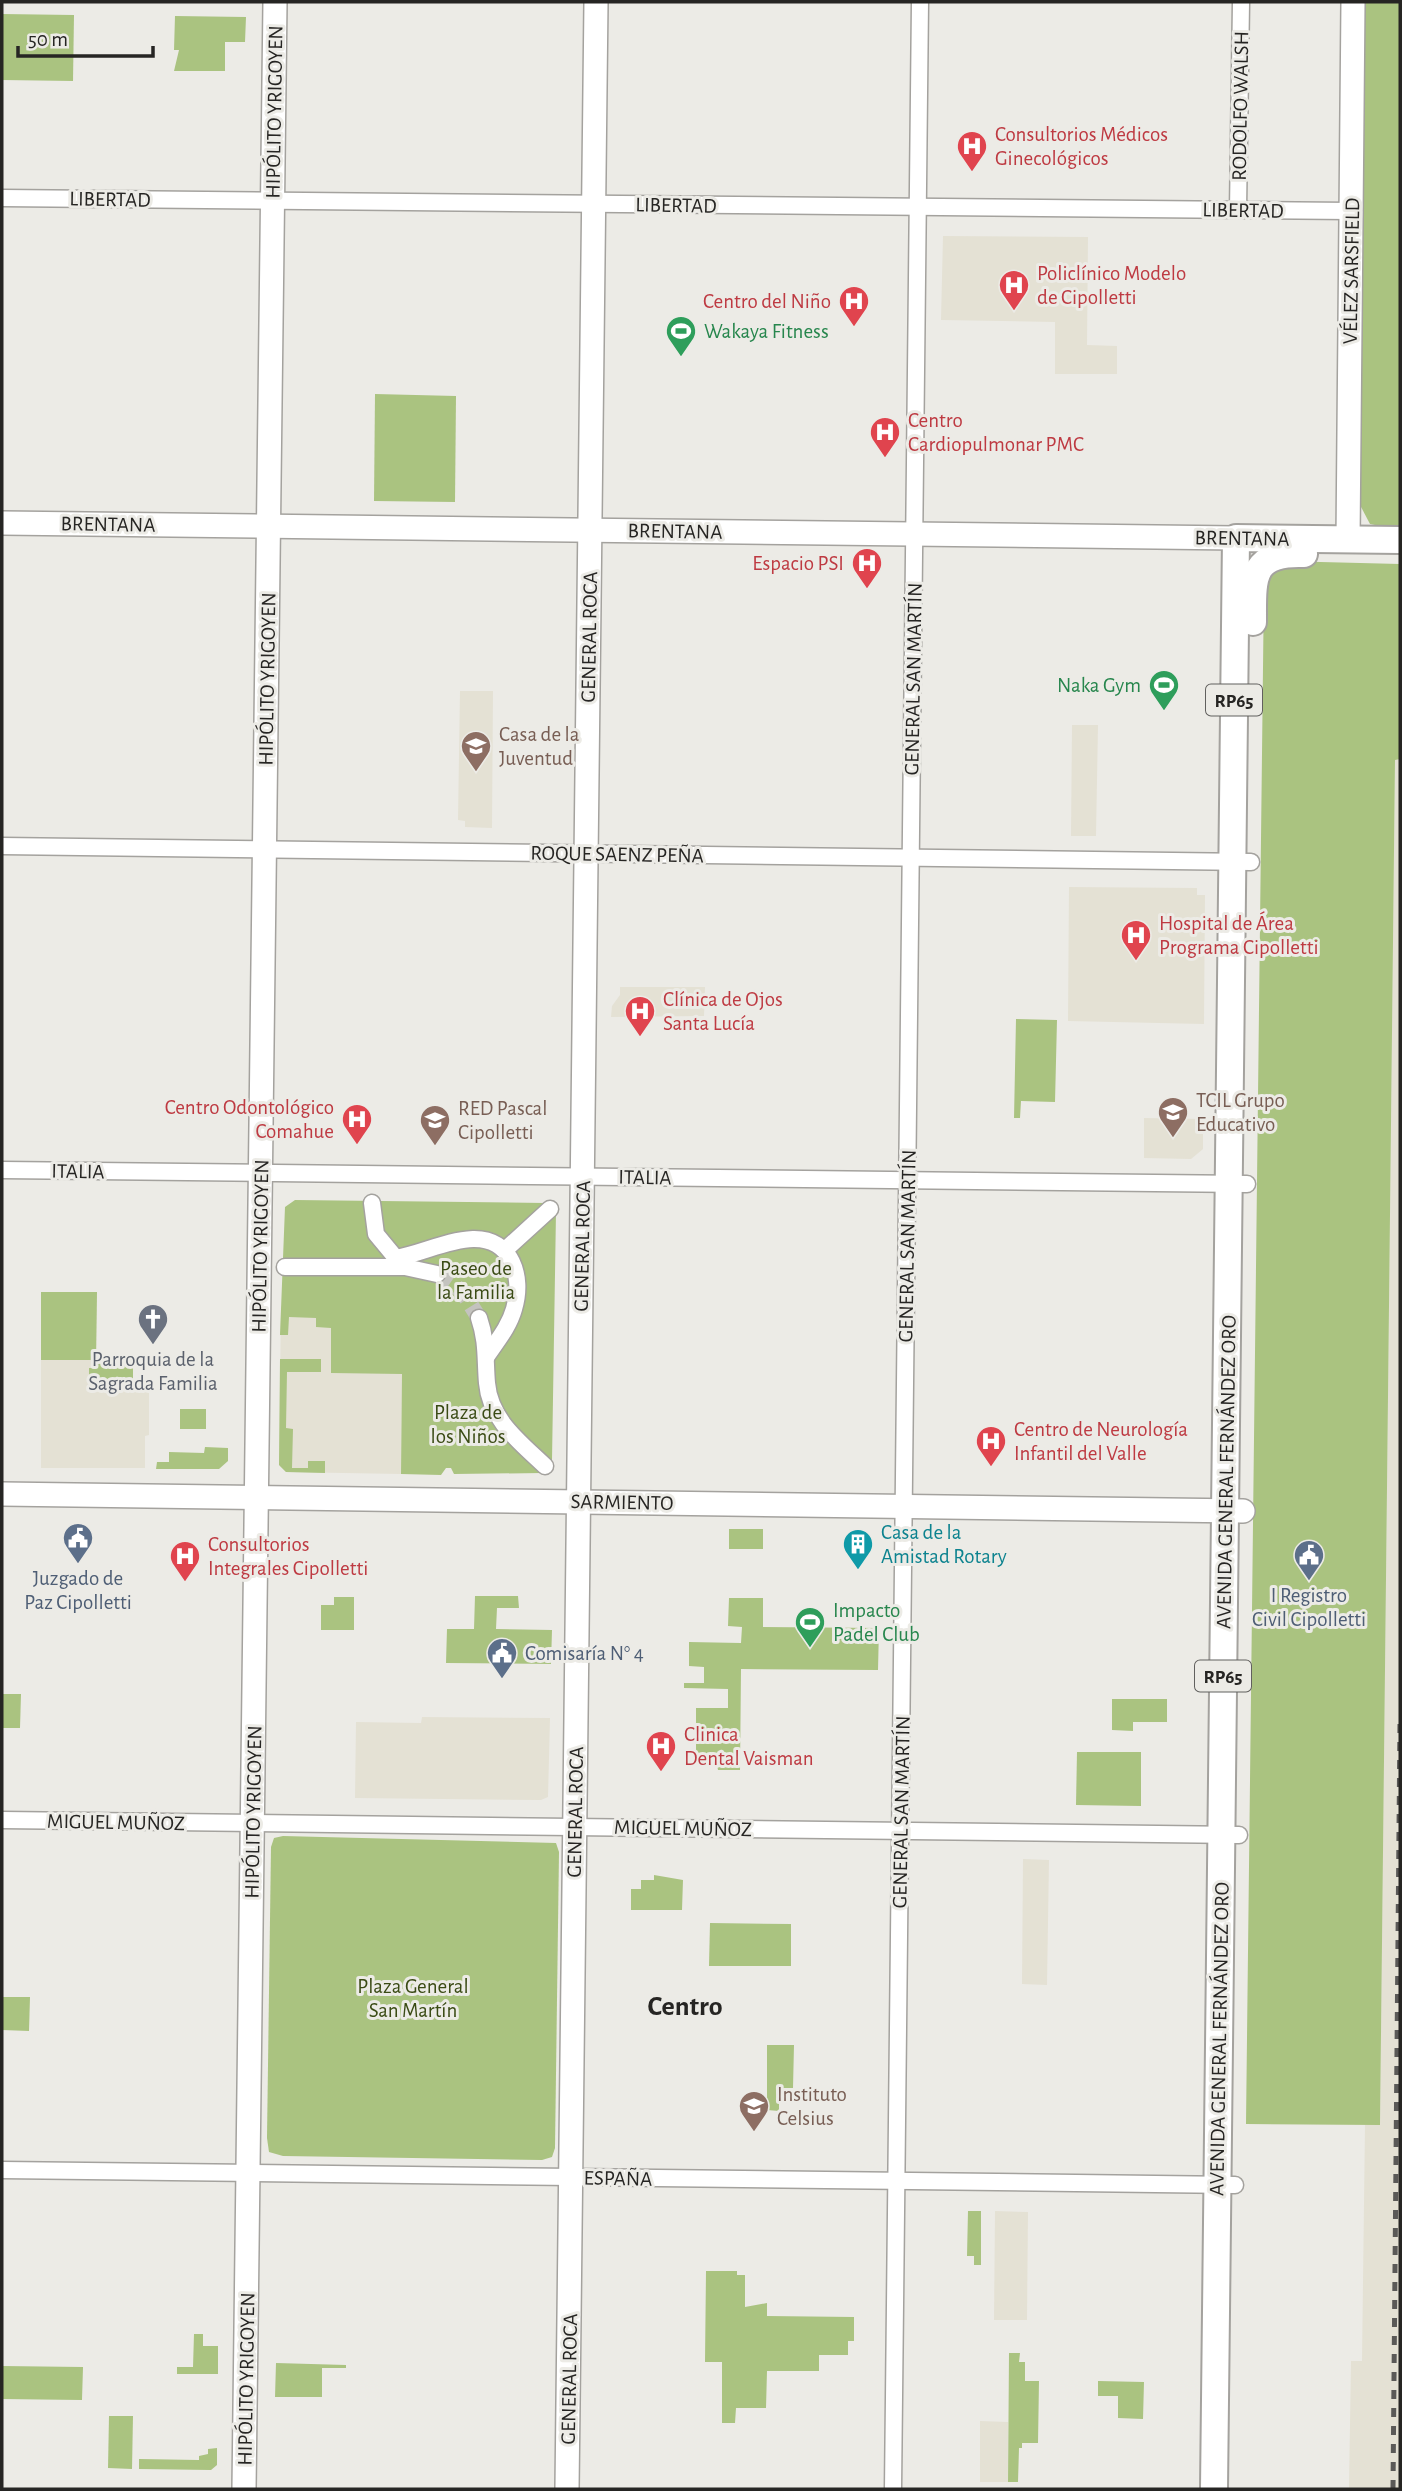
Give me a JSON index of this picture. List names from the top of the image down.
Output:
{
  "streets": {
    "main road": ["BRENTANA", "RP65", "AVENIDA GENERAL FERNÁNDEZ ORO"],
    "street": [
      "RODOLFO WALSH",
      "HIPÓLITO YRIGOYEN",
      "LIBERTAD",
      "VÉLEZ SARSFIELD",
      "GENERAL ROCA",
      "GENERAL SAN MARTÍN",
      "ROQUE SAENZ PEÑA",
      "ITALIA",
      "SARMIENTO",
      "MIGUEL MUÑOZ",
      "ESPAÑA"
    ]
  },
  "crossings": [
    ["RODOLFO WALSH", "LIBERTAD"],
    ["HIPÓLITO YRIGOYEN", "LIBERTAD"],
    ["HIPÓLITO YRIGOYEN", "BRENTANA"],
    ["HIPÓLITO YRIGOYEN", "ROQUE SAENZ PEÑA"],
    ["HIPÓLITO YRIGOYEN", "ITALIA"],
    ["HIPÓLITO YRIGOYEN", "SARMIENTO"],
    ["HIPÓLITO YRIGOYEN", "MIGUEL MUÑOZ"],
    ["HIPÓLITO YRIGOYEN", "ESPAÑA"],
    ["LIBERTAD", "VÉLEZ SARSFIELD"],
    ["LIBERTAD", "GENERAL ROCA"],
    ["LIBERTAD", "GENERAL SAN MARTÍN"],
    ["VÉLEZ SARSFIELD", "BRENTANA"],
    ["BRENTANA", "GENERAL ROCA"],
    ["BRENTANA", "GENERAL SAN MARTÍN"],
    ["BRENTANA", "AVENIDA GENERAL FERNÁNDEZ ORO"],
    ["GENERAL ROCA", "ROQUE SAENZ PEÑA"],
    ["GENERAL ROCA", "ITALIA"],
    ["GENERAL ROCA", "SARMIENTO"],
    ["GENERAL ROCA", "MIGUEL MUÑOZ"],
    ["GENERAL ROCA", "ESPAÑA"],
    ["GENERAL SAN MARTÍN", "ROQUE SAENZ PEÑA"],
    ["GENERAL SAN MARTÍN", "ITALIA"],
    ["GENERAL SAN MARTÍN", "SARMIENTO"],
    ["GENERAL SAN MARTÍN", "MIGUEL MUÑOZ"],
    ["GENERAL SAN MARTÍN", "ESPAÑA"],
    ["ROQUE SAENZ PEÑA", "AVENIDA GENERAL FERNÁNDEZ ORO"],
    ["ITALIA", "AVENIDA GENERAL FERNÁNDEZ ORO"],
    ["AVENIDA GENERAL FERNÁNDEZ ORO", "SARMIENTO"],
    ["AVENIDA GENERAL FERNÁNDEZ ORO", "MIGUEL MUÑOZ"],
    ["AVENIDA GENERAL FERNÁNDEZ ORO", "ESPAÑA"]
  ],
  "districts": ["Centro"],
  "parks": ["Paseo de la Familia", "Plaza de los Niños", "Plaza General San Martín"],
  "places": {
    "hospital": [
      "Consultorios Médicos Ginecológicos",
      "Policlínico Modelo de Cipolletti",
      "Centro del Niño",
      "Centro Cardiopulmonar PMC",
      "Espacio PSI",
      "Hospital de Área Programa Cipolletti",
      "Clínica de Ojos Santa Lucía",
      "Centro Odontológico Comahue",
      "Centro de Neurología Infantil del Valle",
      "Consultorios Integrales Cipolletti",
      "Clinica Dental Vaisman"
    ],
    "sports": ["Wakaya Fitness", "Naka Gym", "Impacto Padel Club"],
    "school or university": [
      "Casa de la Juventud",
      "TCIL Grupo Educativo",
      "RED Pascal Cipolletti",
      "Instituto Celsius"
    ],
    "church": ["Parroquia de la Sagrada Familia"],
    "public building": ["Juzgado de Paz Cipolletti", "I Registro Civil Cipolletti", "Comisaría N° 4"],
    "building": ["Casa de la Amistad Rotary"]
  },
  "scale_bar": "50 m"
}
